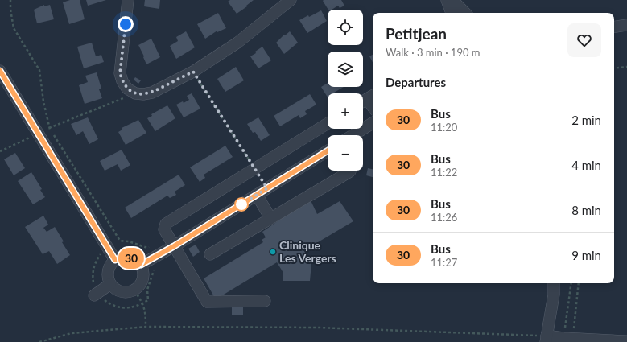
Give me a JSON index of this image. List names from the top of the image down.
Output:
{
  "places": ["Clinique Les Vergers"],
  "lines": ["bus line 30"],
  "page": {
    "on_map": "30",
    "map_buttons": ["+", "−"],
    "heading": [
      ["Petitjean", "Walk · 3 min · 190 m"],
      "Departures"
    ],
    "list": [
      {
        "mark": "30",
        "name": "Bus",
        "note": "11:20",
        "value": "2 min"
      },
      {
        "mark": "30",
        "name": "Bus",
        "note": "11:22",
        "value": "4 min"
      },
      {
        "mark": "30",
        "name": "Bus",
        "note": "11:26",
        "value": "8 min"
      },
      {
        "mark": "30",
        "name": "Bus",
        "note": "11:27",
        "value": "9 min"
      }
    ]
  }
}
